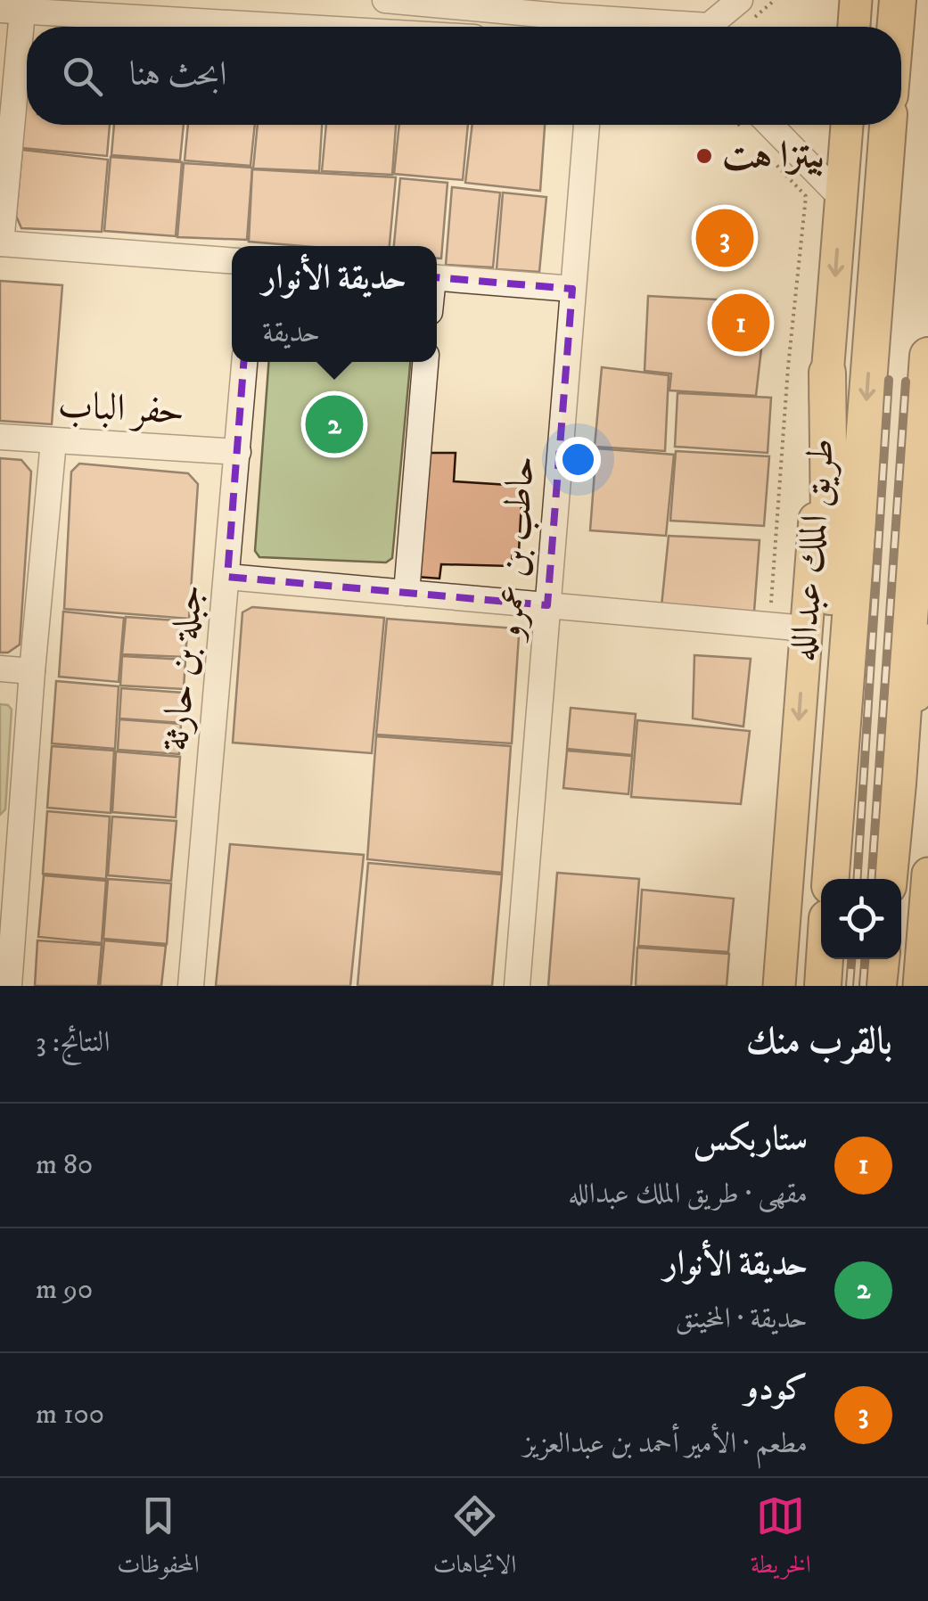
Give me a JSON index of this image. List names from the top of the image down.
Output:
{
  "streets": {
    "highway": ["طريق الملك عبدالله"],
    "street": ["حفر الباب", "حاطب بن عمرو", "جبلة بن حارثة"]
  },
  "crossings": [
    ["حفر الباب", "جبلة بن حارثة"]
  ],
  "places": ["بيتزا هت"],
  "page": {
    "search": "ابحث هنا",
    "pins": ["3", "1", "2"],
    "popup": ["حديقة الأنوار", "حديقة"],
    "heading": ["بالقرب منك", "النتائج: 3"],
    "list": [
      {
        "mark": "1",
        "name": "ستاربكس",
        "note": "مقهى · طريق الملك عبدالله",
        "value": "80 m"
      },
      {
        "mark": "2",
        "name": "حديقة الأنوار",
        "note": "حديقة · المخينق",
        "value": "90 m"
      },
      {
        "mark": "3",
        "name": "كودو",
        "note": "مطعم · الأمير أحمد بن عبدالعزيز",
        "value": "100 m"
      }
    ],
    "nav": ["الخريطة", "الاتجاهات", "المحفوظات"]
  }
}
